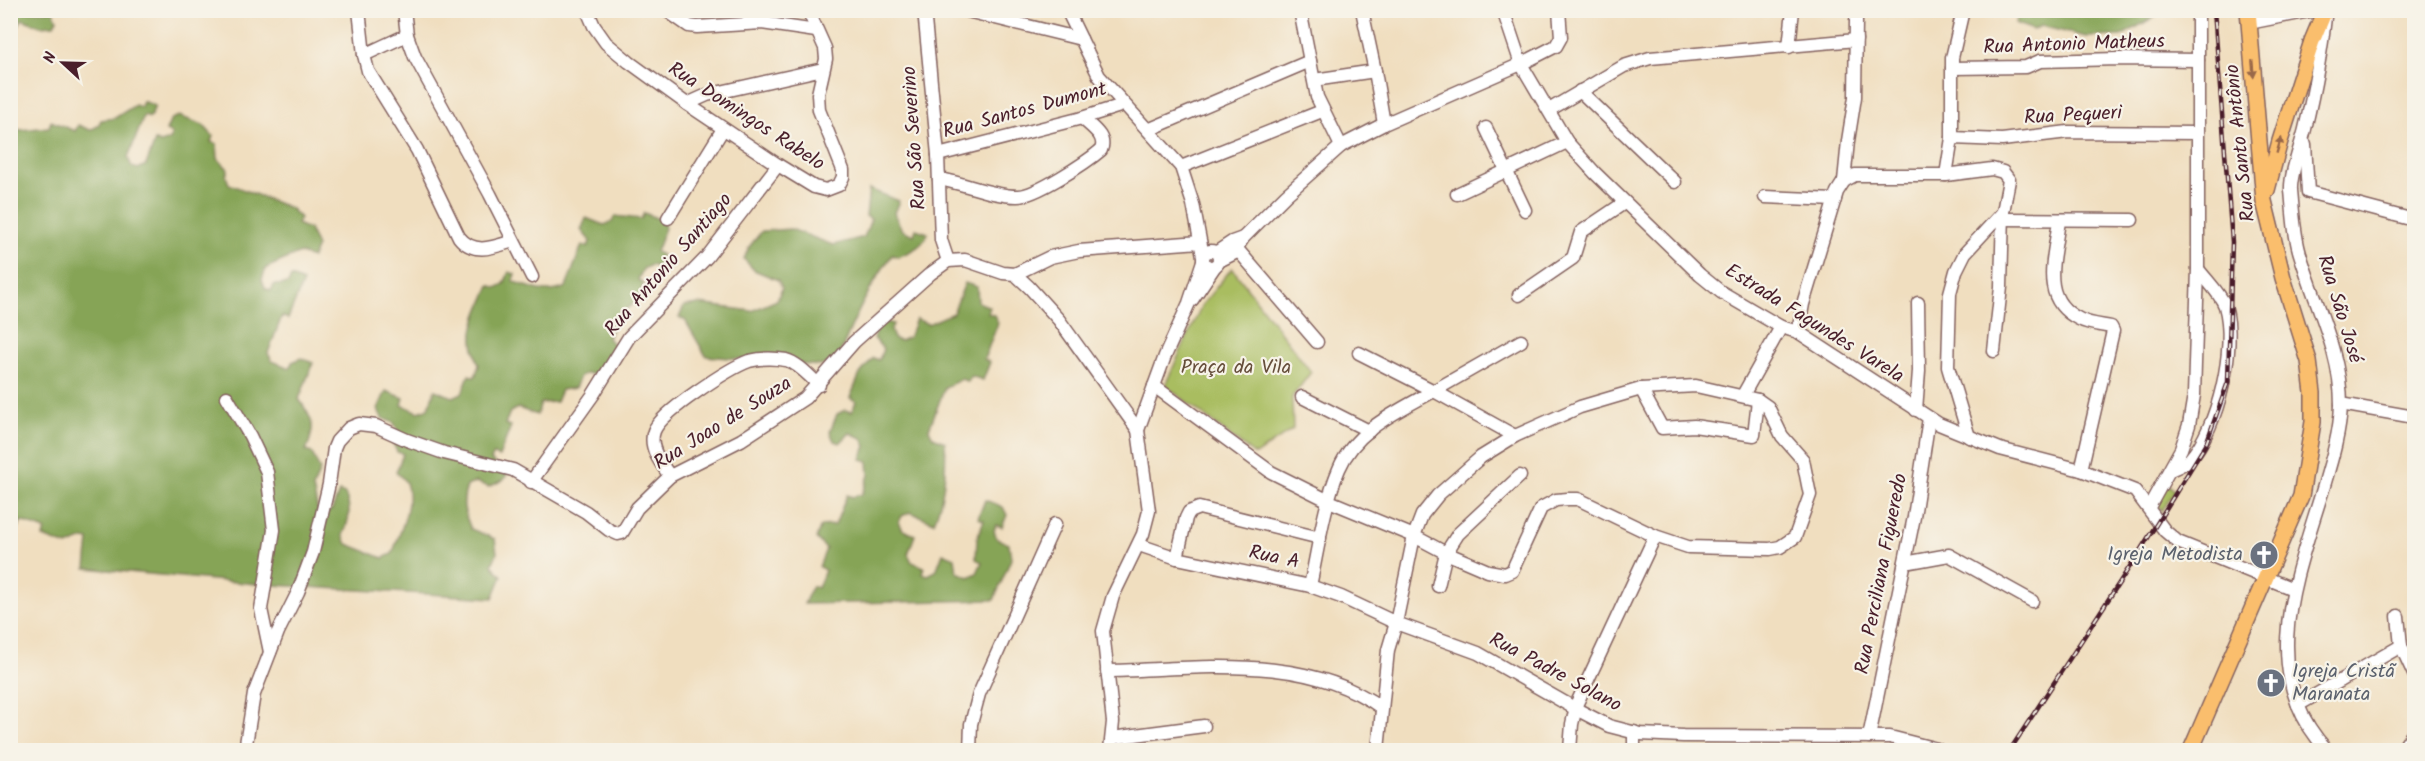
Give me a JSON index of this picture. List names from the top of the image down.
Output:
{
  "streets": {
    "main road": ["Rua Santo Antônio", "Rua São José"],
    "street": [
      "Rua Antonio Matheus",
      "Rua Santos Dumont",
      "Rua Pequeri",
      "Rua Domingos Rabelo",
      "Rua São Severino",
      "Rua Antonio Santiago",
      "Estrada Fagundes Varela",
      "Rua Joao de Souza",
      "Rua A",
      "Rua Perciliana Figueredo",
      "Rua Padre Solano"
    ]
  },
  "crossings": [
    ["Rua Santos Dumont", "Rua São Severino"],
    ["Rua Domingos Rabelo", "Rua Antonio Santiago"],
    ["Rua São Severino", "Rua Joao de Souza"],
    ["Rua Santo Antônio", "Rua São José"],
    ["Rua Santo Antônio", "Estrada Fagundes Varela"],
    ["Rua Antonio Santiago", "Rua Joao de Souza"],
    ["Rua São José", "Estrada Fagundes Varela"],
    ["Estrada Fagundes Varela", "Rua Perciliana Figueredo"],
    ["Rua A", "Rua Padre Solano"],
    ["Rua Perciliana Figueredo", "Rua Padre Solano"]
  ],
  "parks": ["Praça da Vila"],
  "places": {
    "church": ["Igreja Metodista", "Igreja Cristã Maranata"]
  },
  "north": "left"
}
